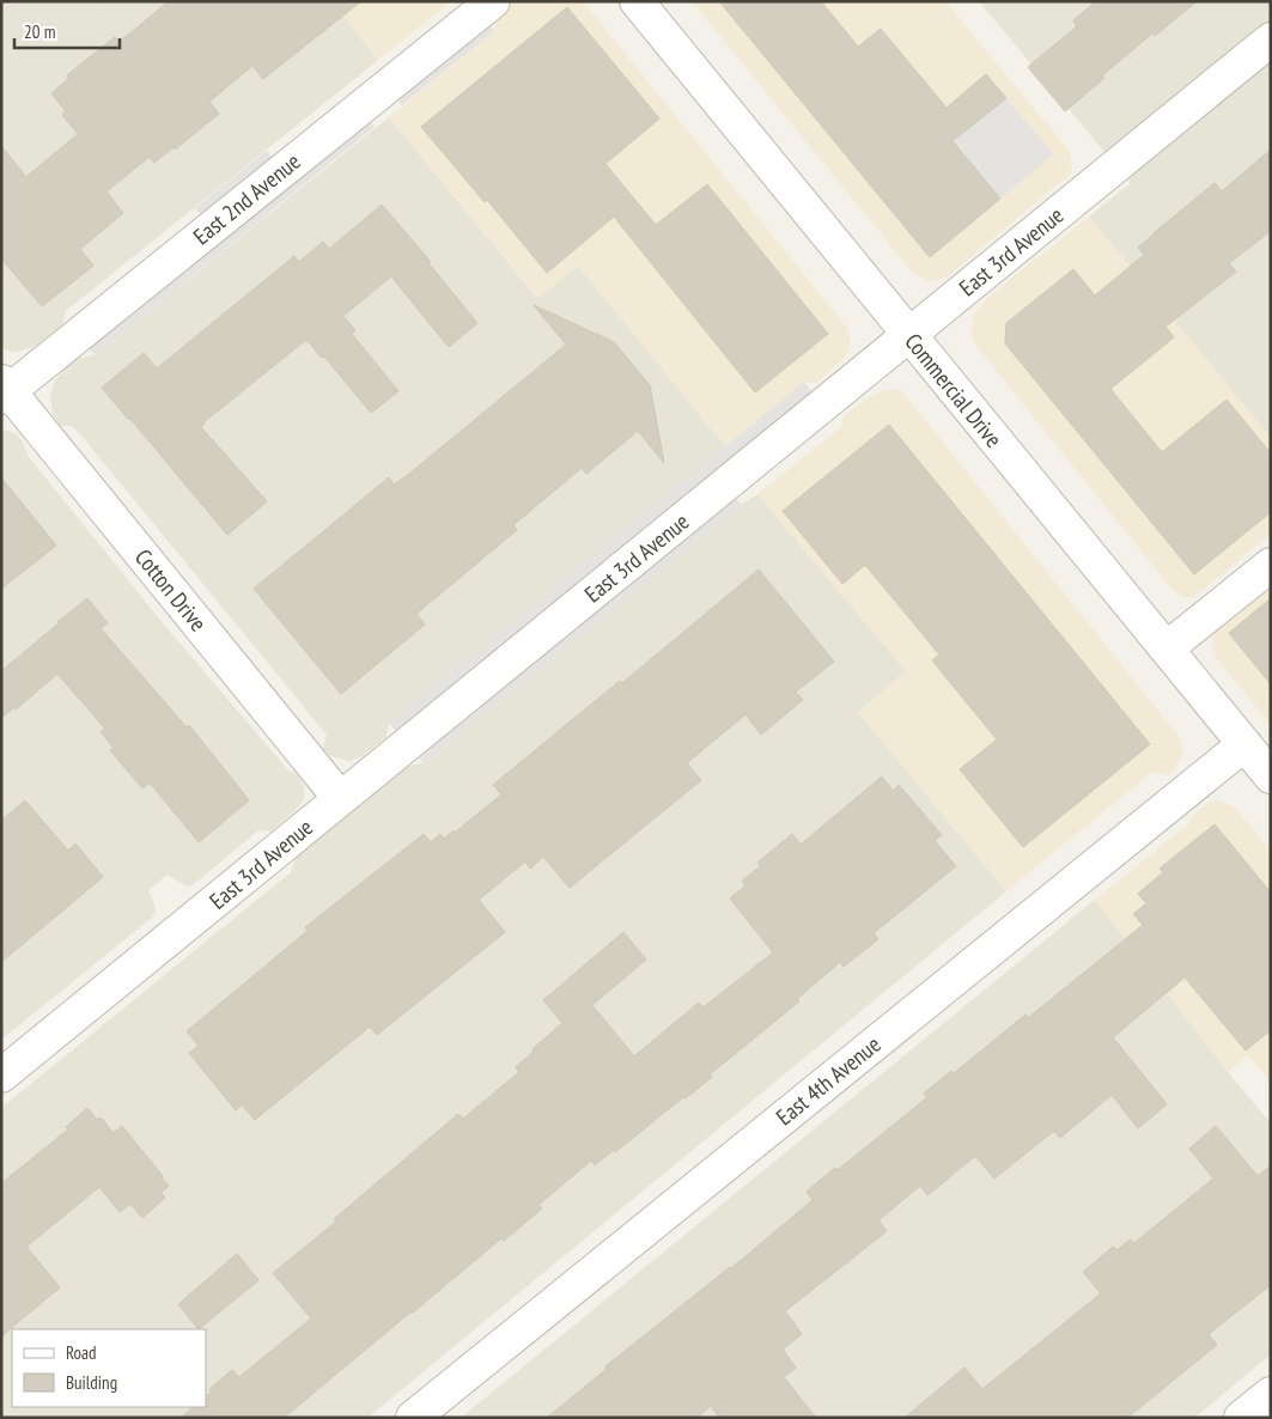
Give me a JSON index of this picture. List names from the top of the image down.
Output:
{
  "streets": {
    "street": [
      "East 2nd Avenue",
      "East 3rd Avenue",
      "Commercial Drive",
      "Cotton Drive",
      "East 4th Avenue"
    ]
  },
  "crossings": [
    ["East 2nd Avenue", "Cotton Drive"],
    ["East 3rd Avenue", "Commercial Drive"],
    ["East 3rd Avenue", "Cotton Drive"],
    ["Commercial Drive", "East 4th Avenue"]
  ],
  "legend": ["Road", "Building"],
  "scale_bar": "20 m"
}
